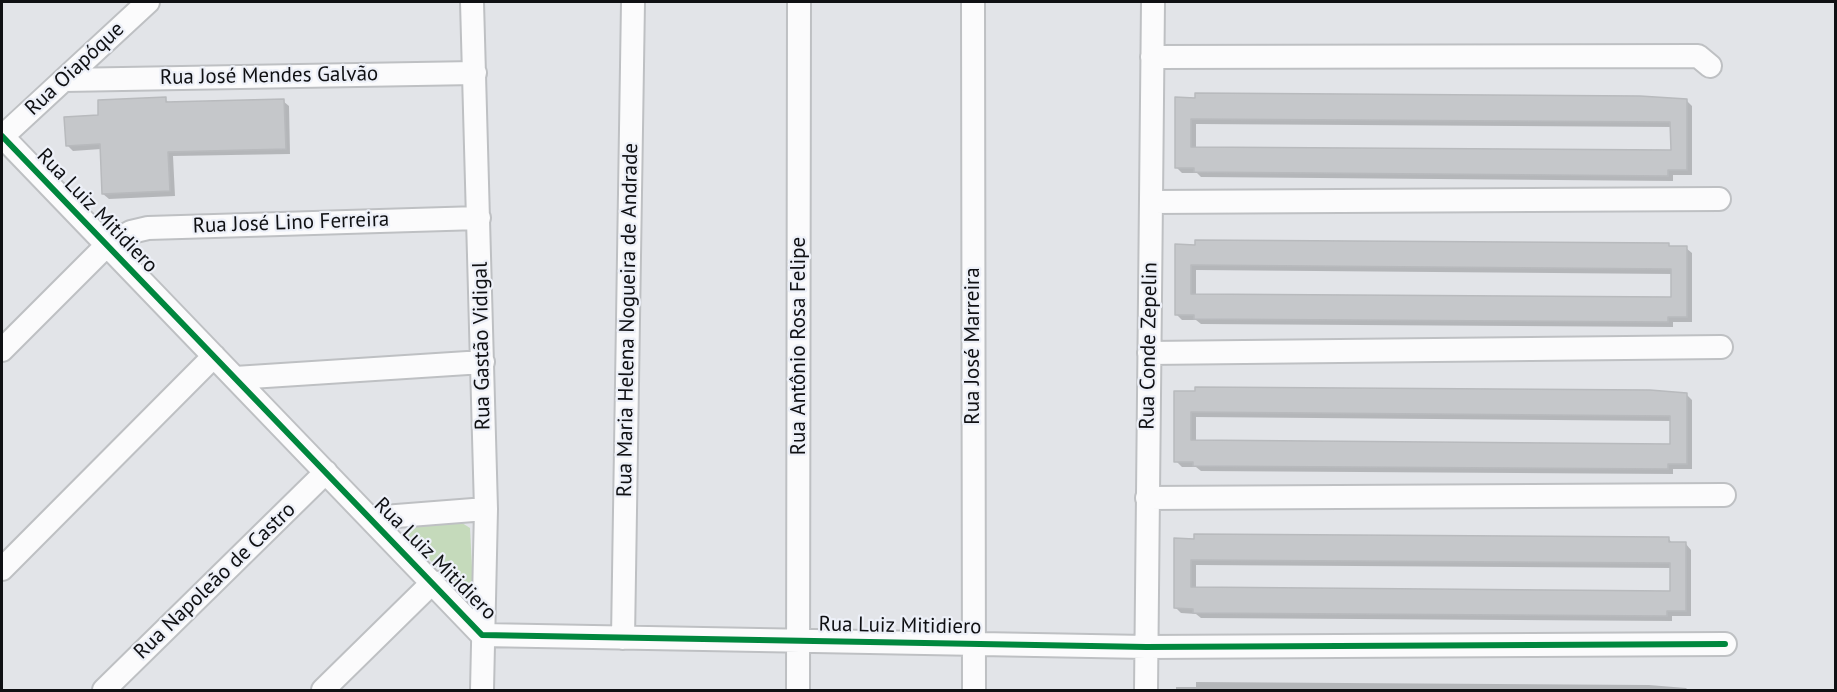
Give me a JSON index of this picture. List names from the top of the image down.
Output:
{
  "streets": {
    "street": [
      "Rua Oiapóque",
      "Rua José Mendes Galvão",
      "Rua Luiz Mitidiero",
      "Rua José Lino Ferreira",
      "Rua Maria Helena Nogueira de Andrade",
      "Rua Gastão Vidigal",
      "Rua Antônio Rosa Felipe",
      "Rua José Marreira",
      "Rua Conde Zepelin",
      "Rua Napoleão de Castro"
    ]
  },
  "crossings": [
    ["Rua Oiapóque", "Rua José Mendes Galvão"],
    ["Rua Oiapóque", "Rua Luiz Mitidiero"],
    ["Rua José Mendes Galvão", "Rua Gastão Vidigal"],
    ["Rua Luiz Mitidiero", "Rua José Lino Ferreira"],
    ["Rua Luiz Mitidiero", "Rua Maria Helena Nogueira de Andrade"],
    ["Rua Luiz Mitidiero", "Rua Gastão Vidigal"],
    ["Rua Luiz Mitidiero", "Rua Antônio Rosa Felipe"],
    ["Rua Luiz Mitidiero", "Rua José Marreira"],
    ["Rua Luiz Mitidiero", "Rua Conde Zepelin"],
    ["Rua Luiz Mitidiero", "Rua Napoleão de Castro"],
    ["Rua José Lino Ferreira", "Rua Gastão Vidigal"]
  ]
}
